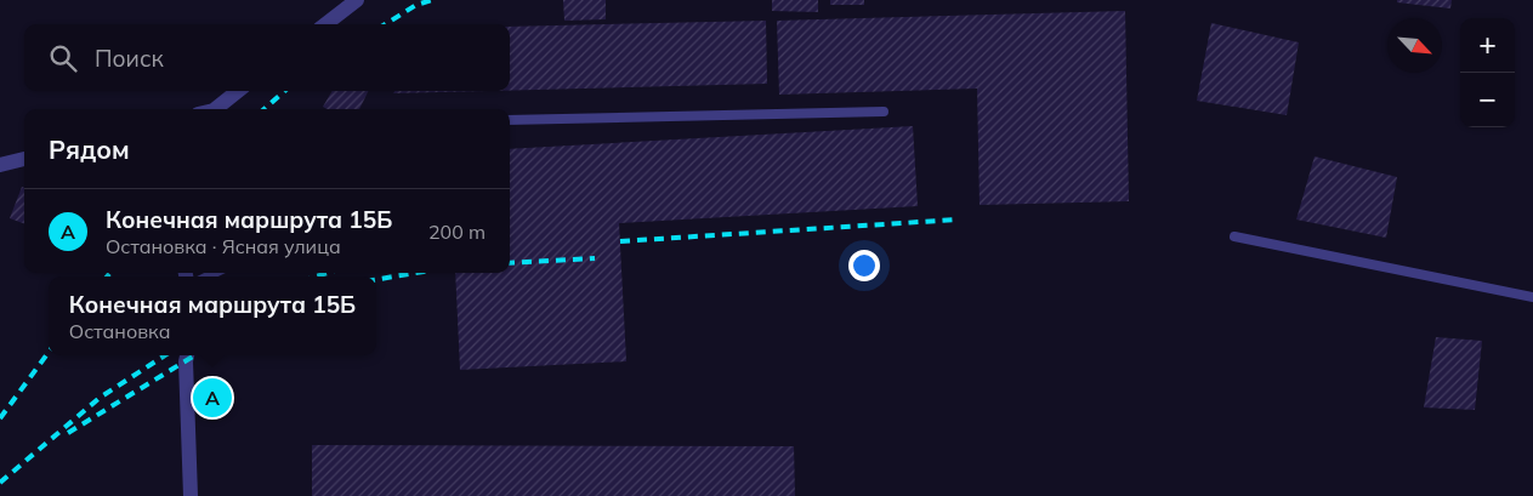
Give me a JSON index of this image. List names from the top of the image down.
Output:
{
  "north": "bottom right",
  "page": {
    "map_buttons": ["+", "−"],
    "search": "Поиск",
    "heading": "Рядом",
    "list": [
      {
        "mark": "A",
        "name": "Конечная маршрута 15Б",
        "note": "Остановка · Ясная улица",
        "value": "200 m"
      }
    ],
    "popup": ["Конечная маршрута 15Б", "Остановка"],
    "pins": "A"
  }
}
